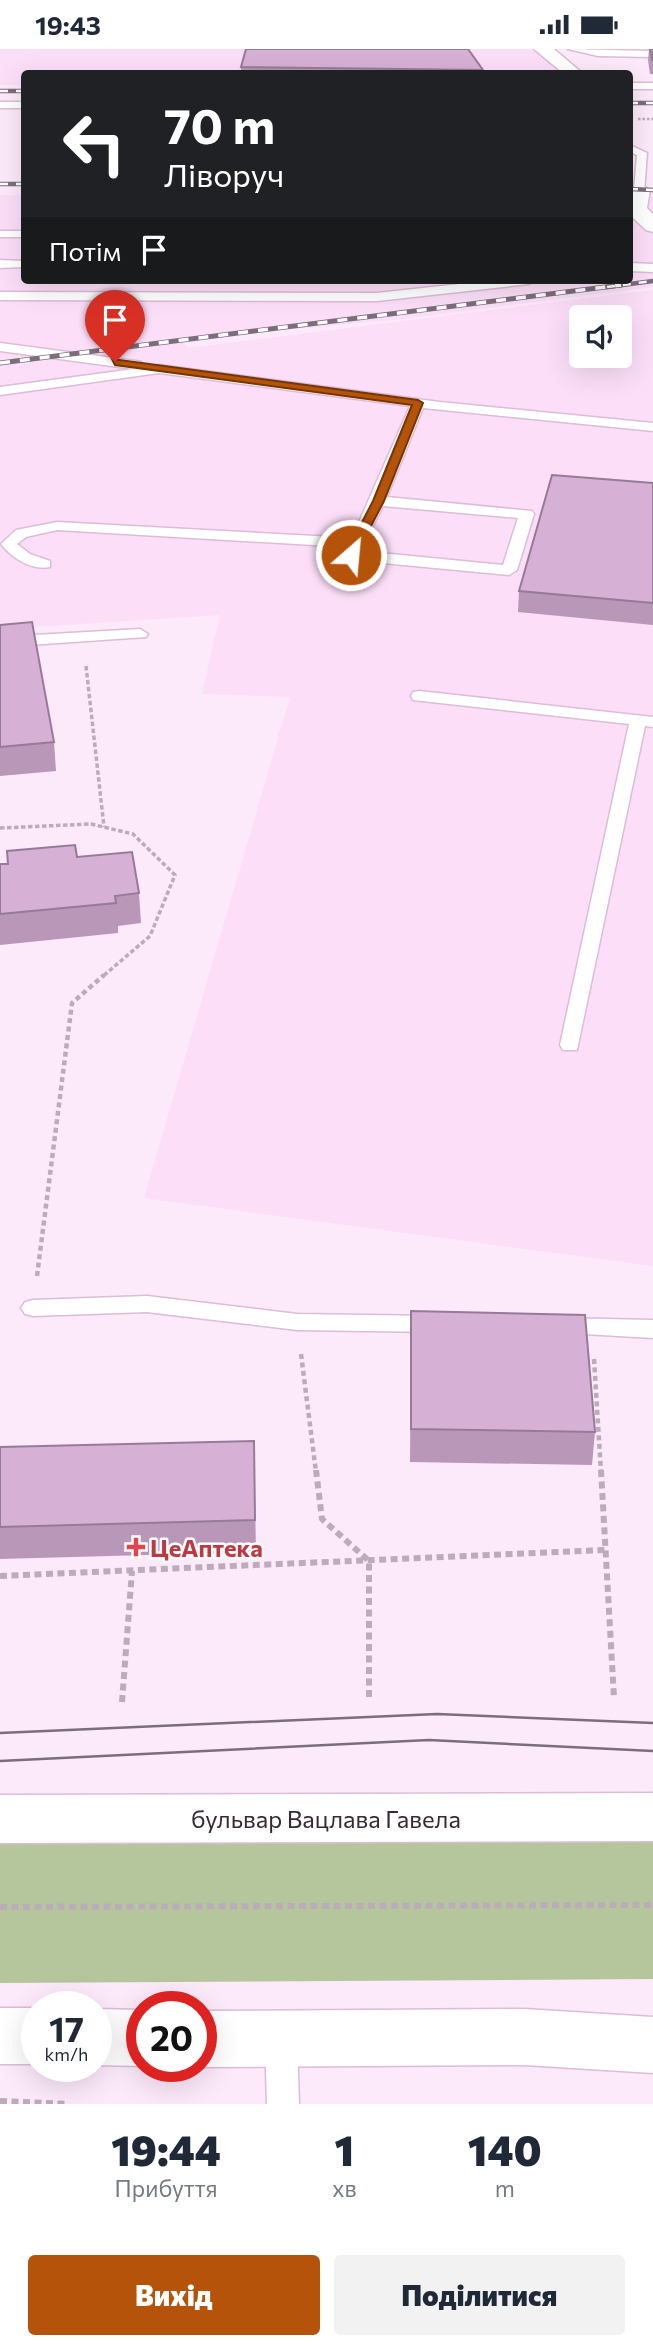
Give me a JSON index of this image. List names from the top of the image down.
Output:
{
  "streets": {
    "main road": ["бульвар Вацлава Гавела"]
  },
  "places": {
    "health": ["ЦеАптека"]
  },
  "page": {
    "status": "19:43",
    "turn": ["70 m", "Ліворуч"],
    "then": "Потім",
    "speed": "17 km/h",
    "limit": "20",
    "eta": [
      "19:44",
      "Прибуття",
      "1",
      "хв",
      "140",
      "m"
    ],
    "buttons": ["Вихід", "Поділитися"]
  }
}
